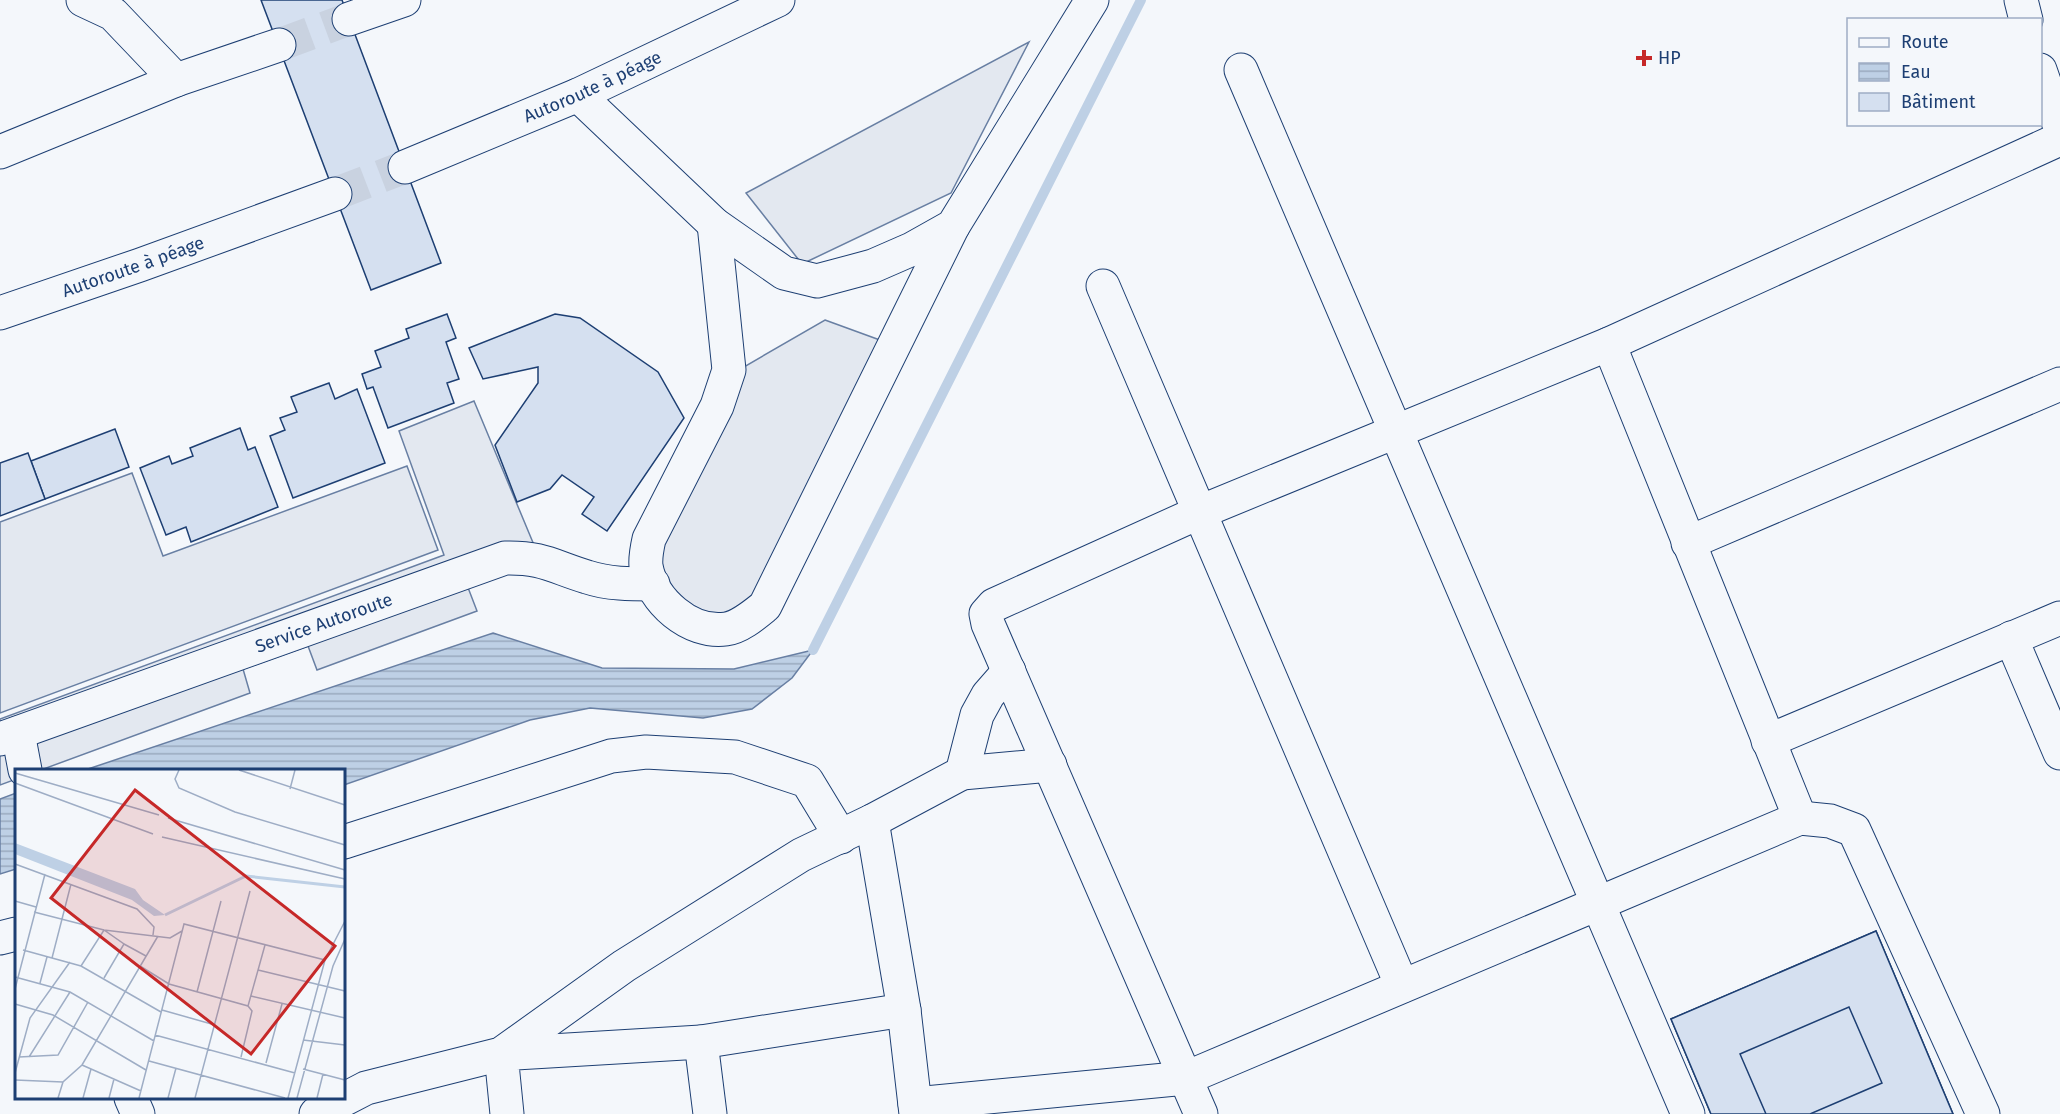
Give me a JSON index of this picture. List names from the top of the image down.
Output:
{
  "streets": {
    "main road": ["Autoroute à péage", "Service Autoroute"]
  },
  "places": {
    "health": ["HP"]
  },
  "legend": ["Route", "Eau", "Bâtiment"]
}
